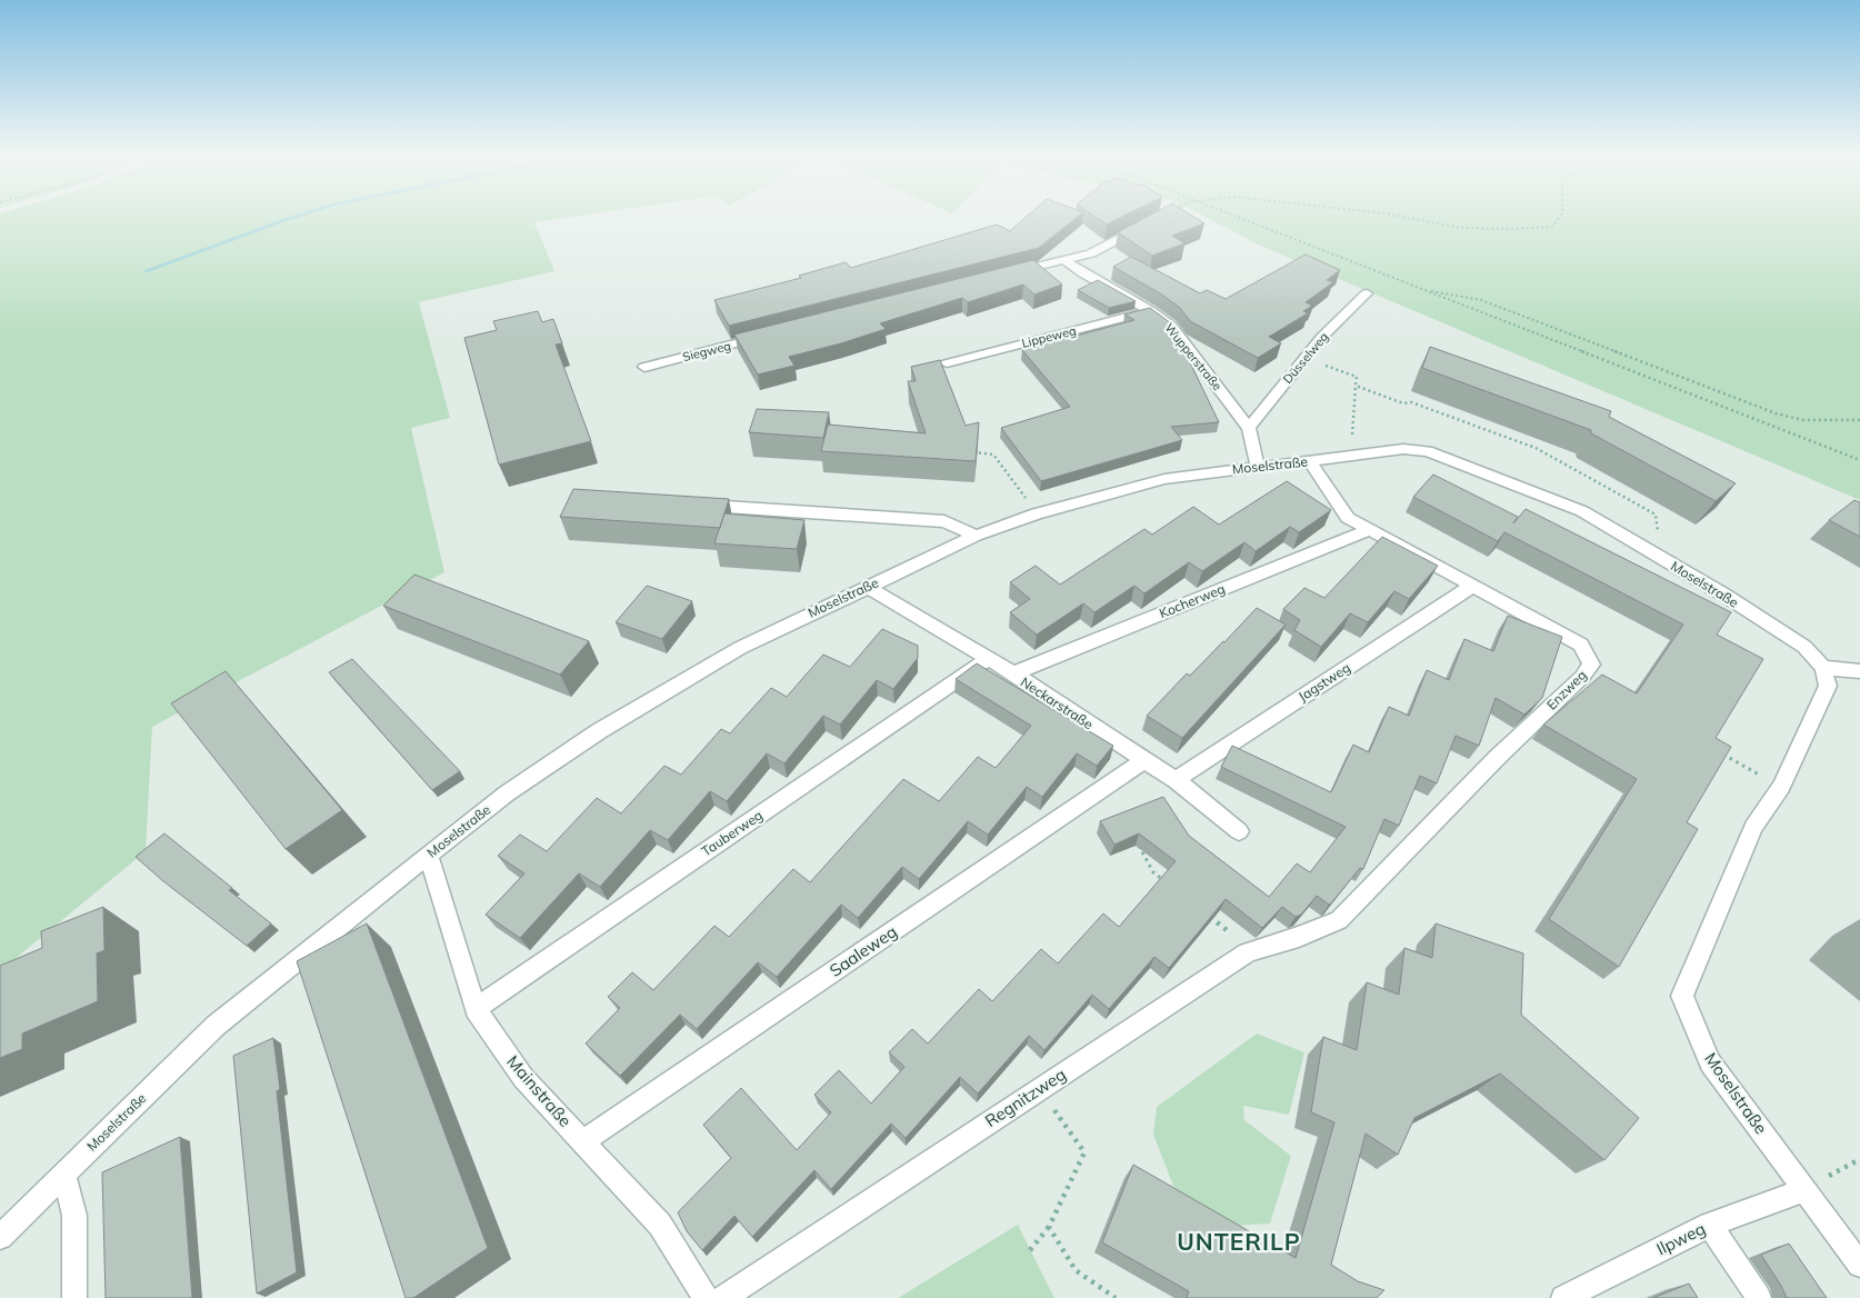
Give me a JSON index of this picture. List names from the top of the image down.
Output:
{
  "streets": {
    "street": [
      "Lippeweg",
      "Siegweg",
      "Wupperstraße",
      "Düsselweg",
      "Moselstraße",
      "Kocherweg",
      "Jagstweg",
      "Enzweg",
      "Neckarstraße",
      "Tauberweg",
      "Saaleweg",
      "Mainstraße",
      "Regnitzweg",
      "Ilpweg"
    ]
  },
  "crossings": [
    ["Lippeweg", "Wupperstraße"],
    ["Wupperstraße", "Düsselweg"],
    ["Wupperstraße", "Moselstraße"],
    ["Moselstraße", "Enzweg"],
    ["Moselstraße", "Neckarstraße"],
    ["Moselstraße", "Mainstraße"],
    ["Moselstraße", "Ilpweg"],
    ["Kocherweg", "Enzweg"],
    ["Kocherweg", "Neckarstraße"],
    ["Jagstweg", "Enzweg"],
    ["Jagstweg", "Neckarstraße"],
    ["Enzweg", "Regnitzweg"],
    ["Neckarstraße", "Tauberweg"],
    ["Neckarstraße", "Saaleweg"],
    ["Tauberweg", "Mainstraße"],
    ["Saaleweg", "Mainstraße"]
  ],
  "districts": ["UNTERILP"]
}
